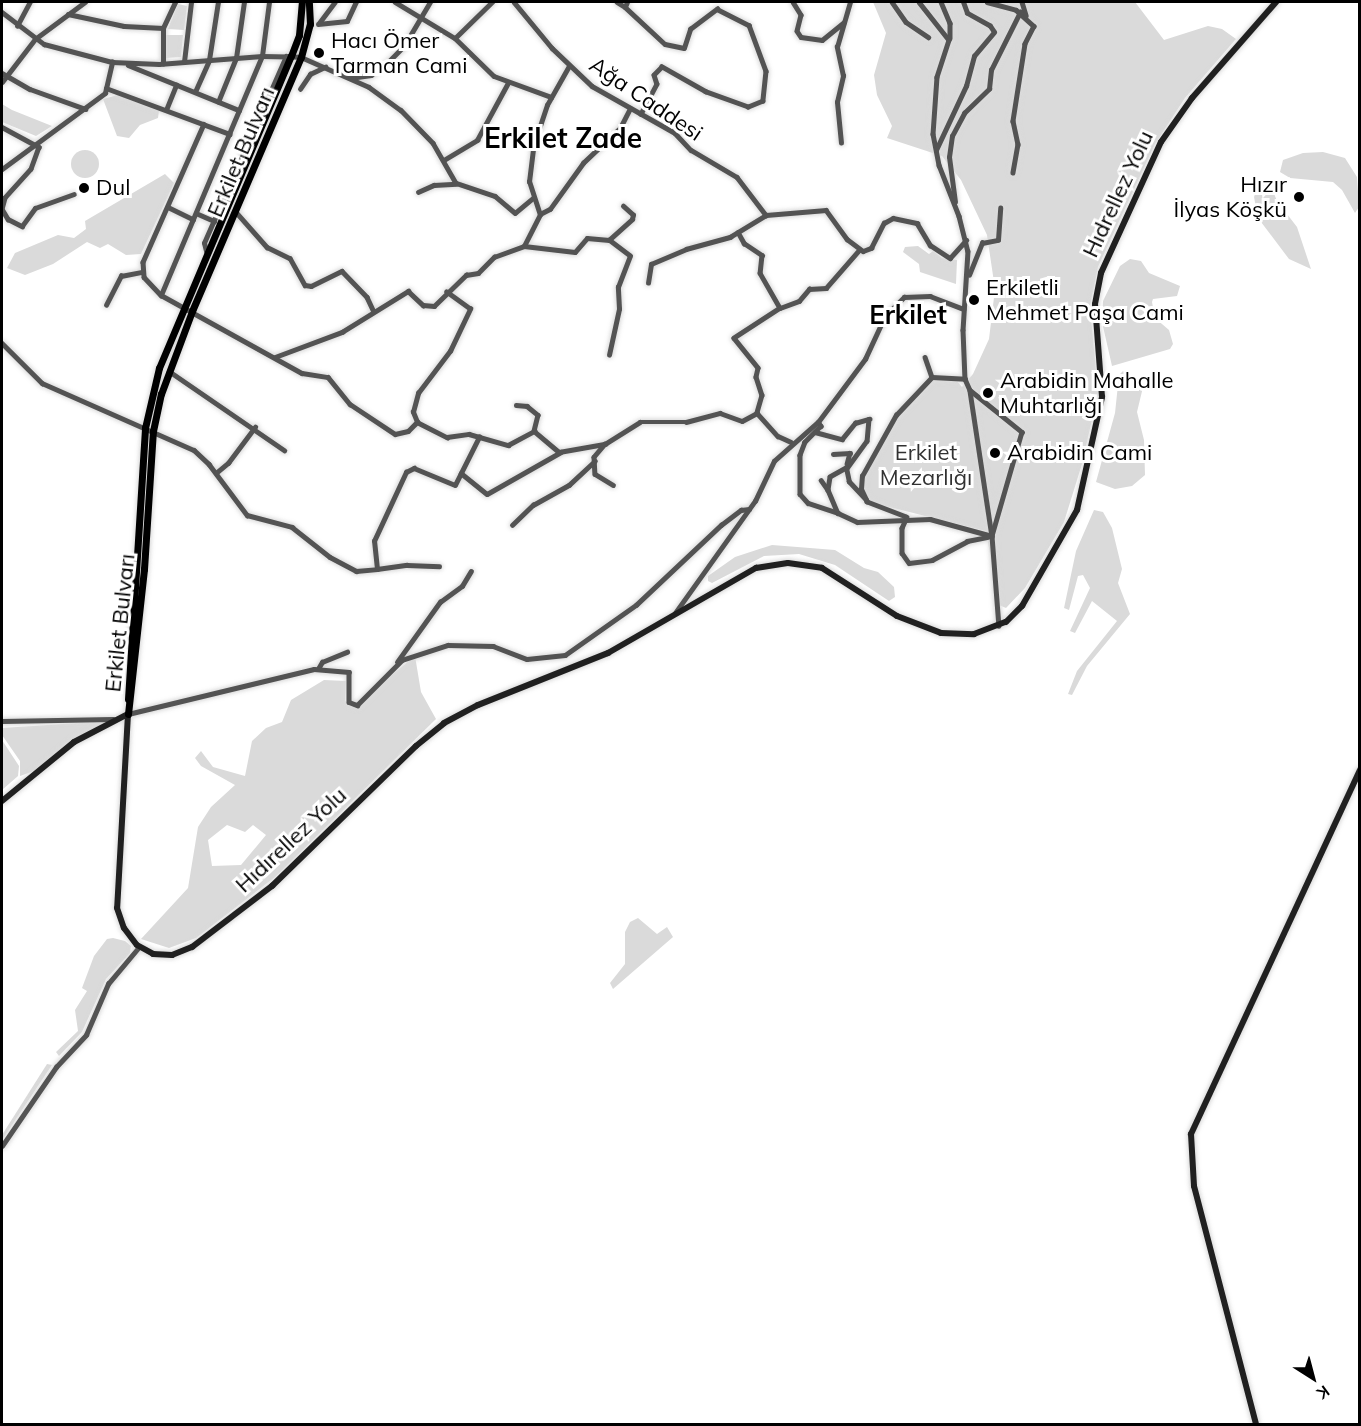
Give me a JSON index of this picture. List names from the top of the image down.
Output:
{
  "streets": {
    "main road": ["Erkilet Bulvarı"],
    "street": ["Ağa Caddesi", "Hıdrellez Yolu", "Hıdırellez Yolu"]
  },
  "crossings": [
    ["Hıdrellez Yolu", "Hıdırellez Yolu"]
  ],
  "districts": ["Erkilet Zade", "Erkilet"],
  "parks": ["Erkilet Mezarlığı"],
  "places": [
    "Hacı Ömer Tarman Cami",
    "Dul",
    "Hızır İlyas Köşkü",
    "Erkiletli Mehmet Paşa Cami",
    "Arabidin Mahalle Muhtarlığı",
    "Arabidin Cami"
  ],
  "north": "bottom right"
}
